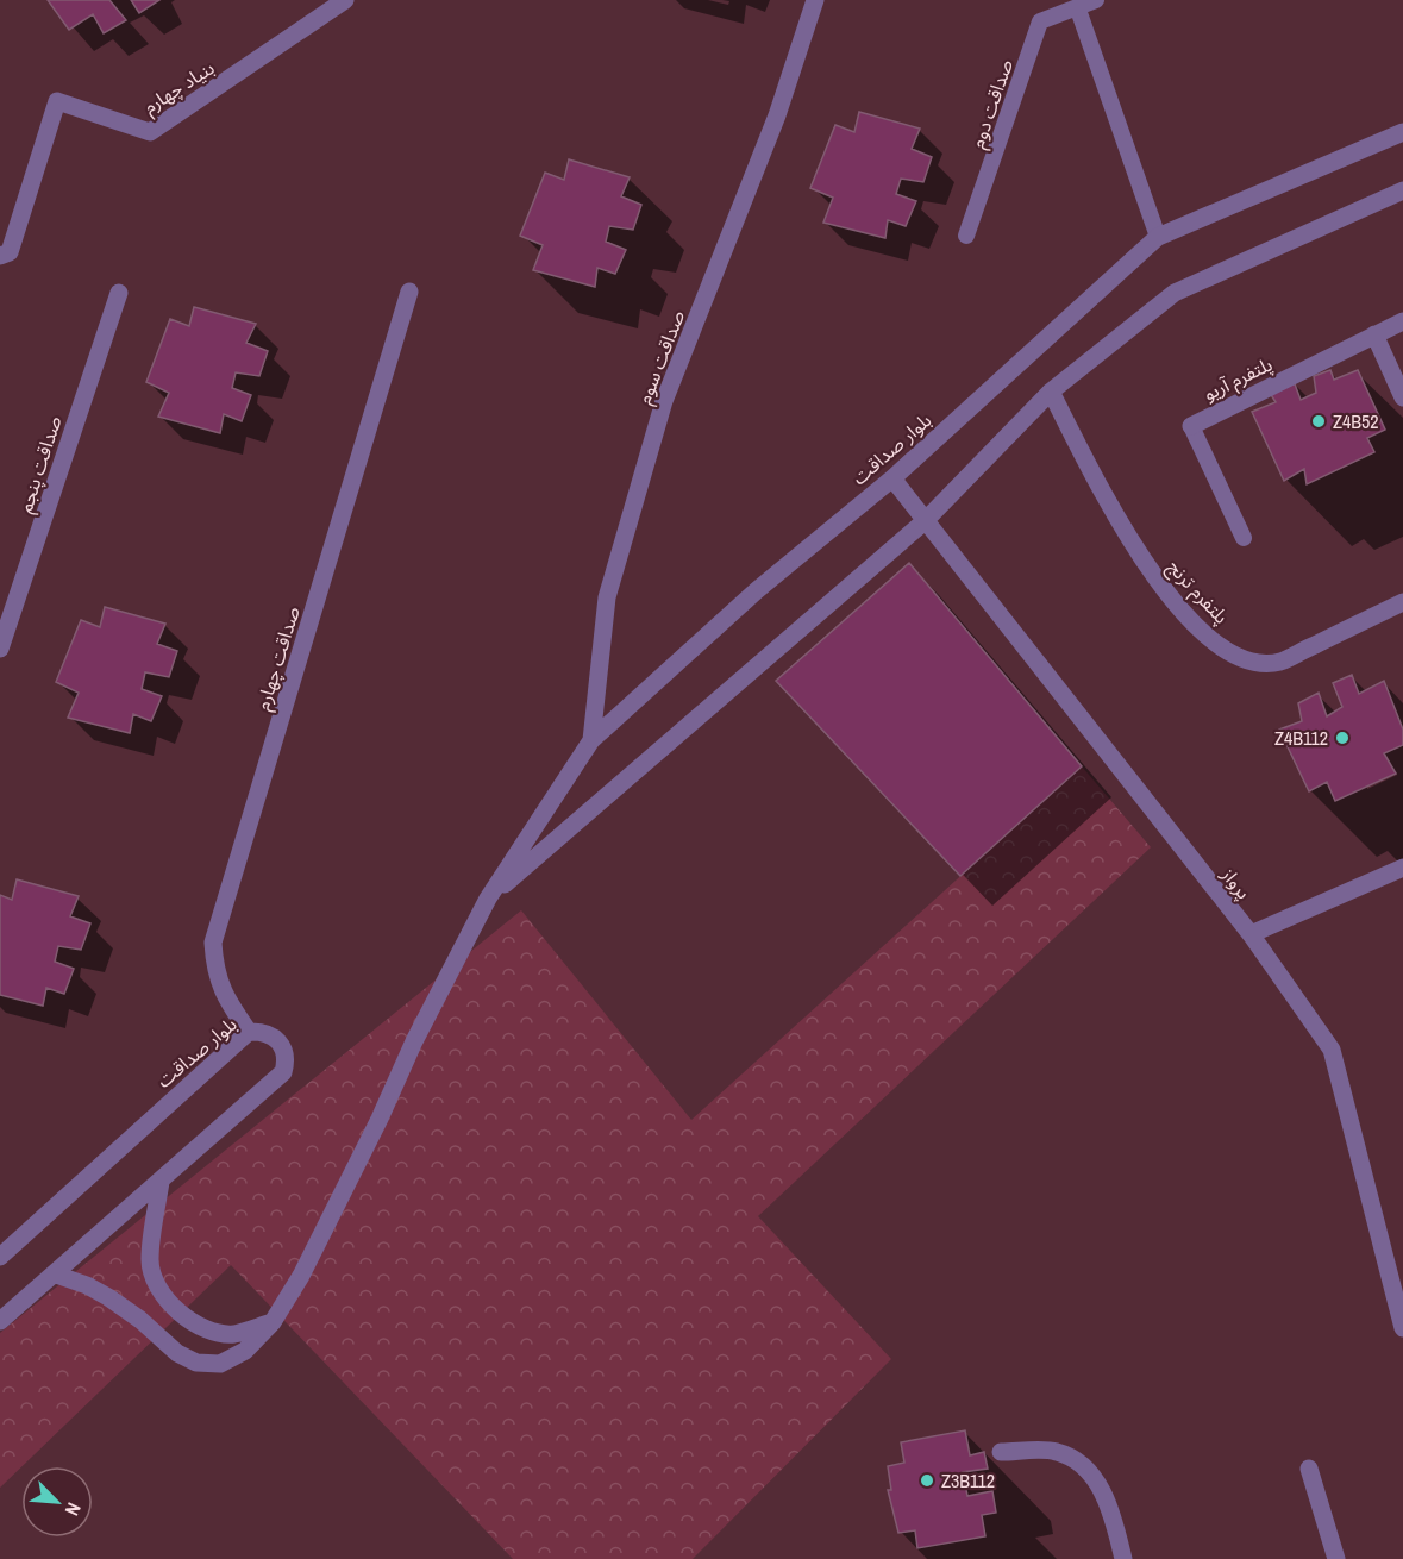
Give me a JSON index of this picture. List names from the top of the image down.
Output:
{
  "streets": {
    "street": [
      "بنیاد چهارم",
      "صداقت سوم",
      "پلتفرم آریو",
      "بلوار صداقت",
      "صداقت پنجم",
      "پلتفرم ترنج",
      "صداقت چهارم",
      "پرواز"
    ],
    "lane": ["صداقت دوم"]
  },
  "crossings": [
    ["صداقت سوم", "بلوار صداقت"],
    ["بلوار صداقت", "پلتفرم ترنج"],
    ["بلوار صداقت", "صداقت چهارم"],
    ["بلوار صداقت", "پرواز"]
  ],
  "places": ["Z4B52", "Z4B112", "Z3B112"],
  "north": "bottom right"
}
